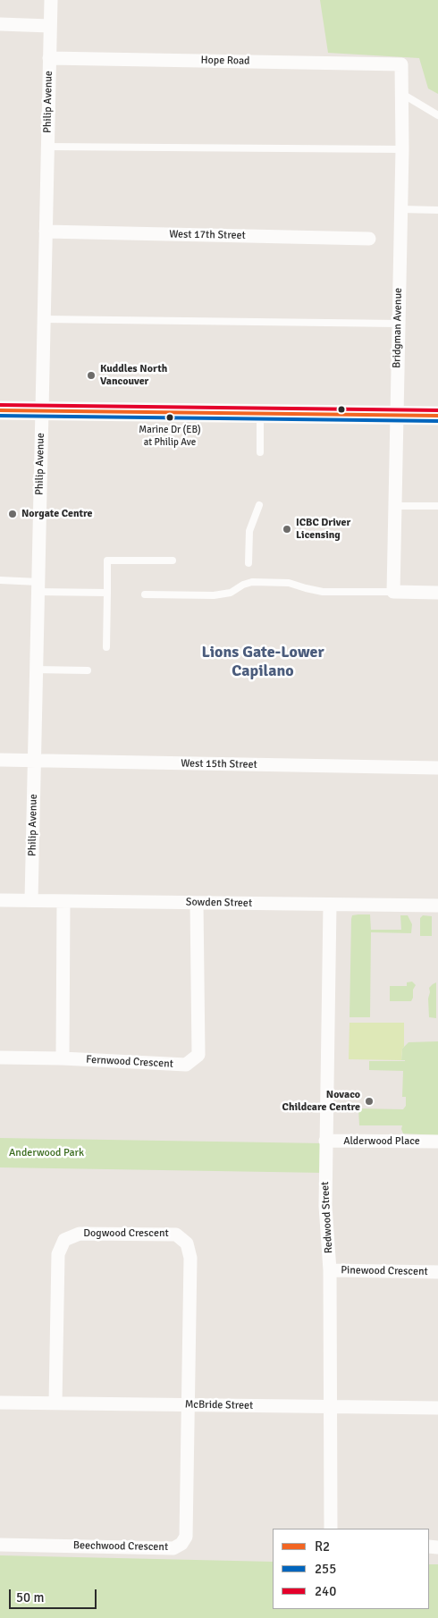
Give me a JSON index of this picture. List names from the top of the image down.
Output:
{
  "streets": {
    "street": [
      "Hope Road",
      "Philip Avenue",
      "West 17th Street",
      "Bridgman Avenue",
      "West 15th Street",
      "Sowden Street",
      "Fernwood Crescent",
      "Alderwood Place",
      "Redwood Street",
      "Dogwood Crescent",
      "Pinewood Crescent",
      "McBride Street",
      "Beechwood Crescent"
    ]
  },
  "crossings": [
    ["Hope Road", "Philip Avenue"],
    ["Hope Road", "Bridgman Avenue"],
    ["Philip Avenue", "West 17th Street"],
    ["Philip Avenue", "West 15th Street"],
    ["Philip Avenue", "Sowden Street"],
    ["Sowden Street", "Fernwood Crescent"],
    ["Sowden Street", "Redwood Street"],
    ["Alderwood Place", "Redwood Street"],
    ["Redwood Street", "Pinewood Crescent"],
    ["Redwood Street", "McBride Street"],
    ["Dogwood Crescent", "McBride Street"],
    ["Dogwood Crescent", "Beechwood Crescent"],
    ["McBride Street", "Beechwood Crescent"]
  ],
  "districts": ["Lions Gate-Lower Capilano"],
  "parks": ["Anderwood Park"],
  "places": [
    "Kuddles North Vancouver",
    "Marine Dr (EB) at Philip Ave",
    "Norgate Centre",
    "ICBC Driver Licensing",
    "Novaco Childcare Centre"
  ],
  "lines": ["transit line 240", "transit line R2", "transit line 255"],
  "legend": ["R2", "255", "240"],
  "scale_bar": "50 m"
}
